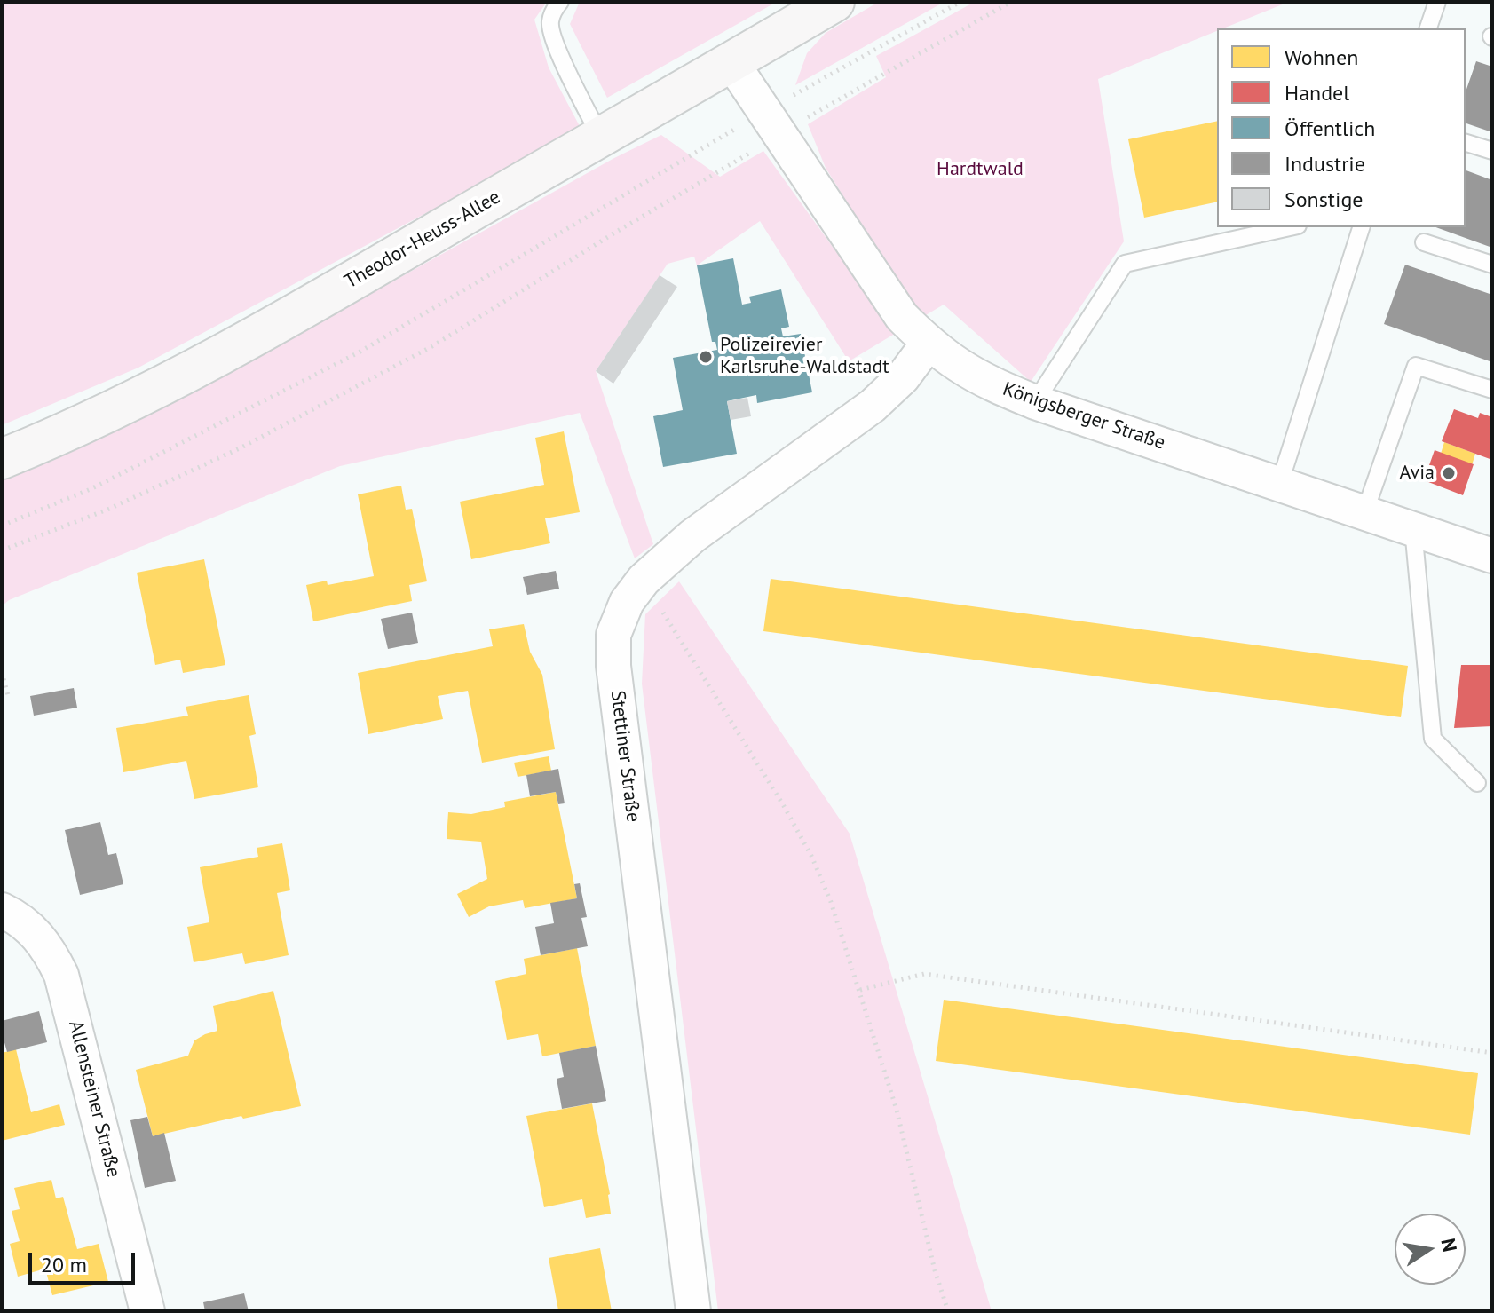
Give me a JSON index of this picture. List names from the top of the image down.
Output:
{
  "streets": {
    "main road": ["Theodor-Heuss-Allee"],
    "street": ["Königsberger Straße", "Stettiner Straße", "Allensteiner Straße"]
  },
  "crossings": [
    ["Theodor-Heuss-Allee", "Königsberger Straße"],
    ["Königsberger Straße", "Stettiner Straße"]
  ],
  "parks": ["Hardtwald"],
  "places": ["Polizeirevier Karlsruhe-Waldstadt", "Avia"],
  "legend": [
    "Wohnen",
    "Handel",
    "Öffentlich",
    "Industrie",
    "Sonstige"
  ],
  "scale_bar": "20 m",
  "north": "right"
}
